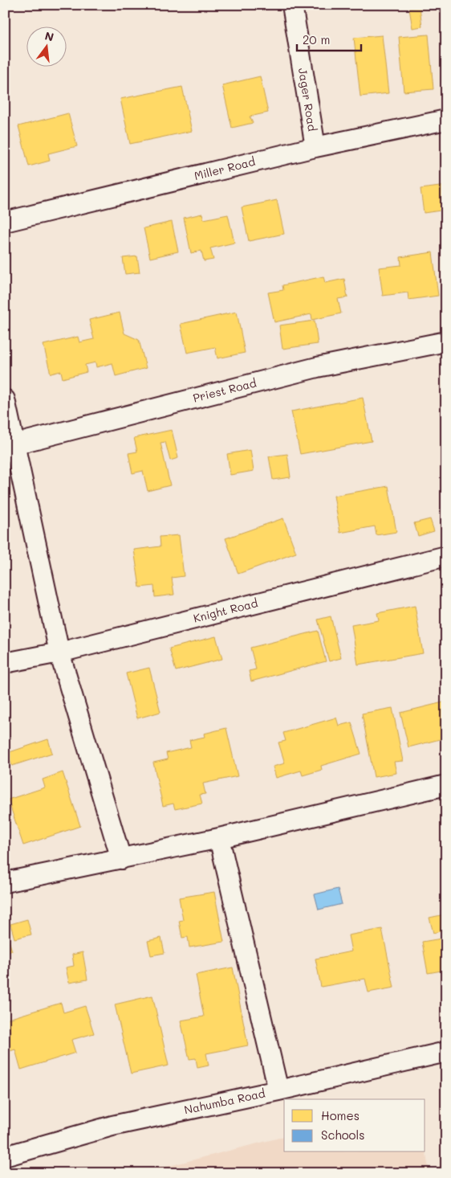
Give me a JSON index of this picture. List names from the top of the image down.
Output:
{
  "streets": {
    "street": [
      "Jager Road",
      "Miller Road",
      "Priest Road",
      "Knight Road",
      "Nahumba Road"
    ]
  },
  "crossings": [
    ["Jager Road", "Miller Road"]
  ],
  "legend": ["Homes", "Schools"],
  "scale_bar": "20 m",
  "north": "top"
}
